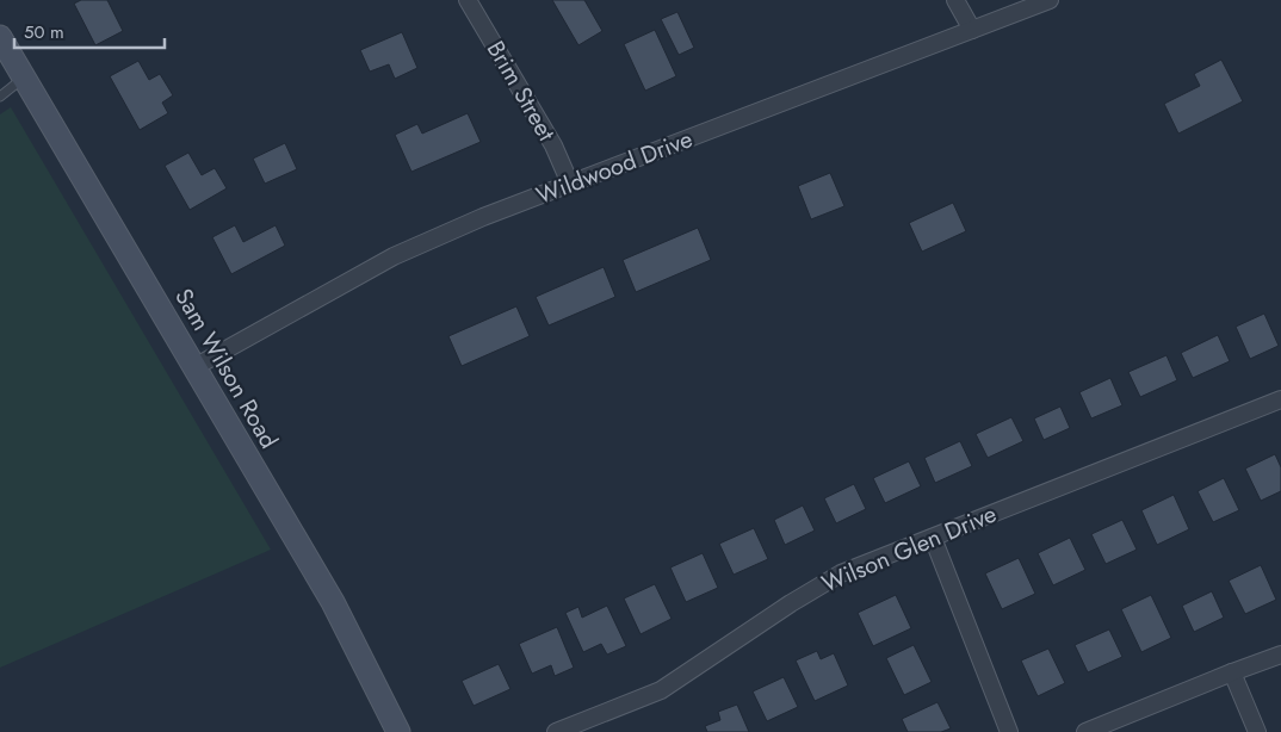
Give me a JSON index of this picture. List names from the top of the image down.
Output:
{
  "streets": {
    "street": [
      "Brim Street",
      "Wildwood Drive",
      "Sam Wilson Road",
      "Wilson Glen Drive"
    ]
  },
  "crossings": [
    ["Brim Street", "Wildwood Drive"],
    ["Wildwood Drive", "Sam Wilson Road"]
  ],
  "scale_bar": "50 m"
}
